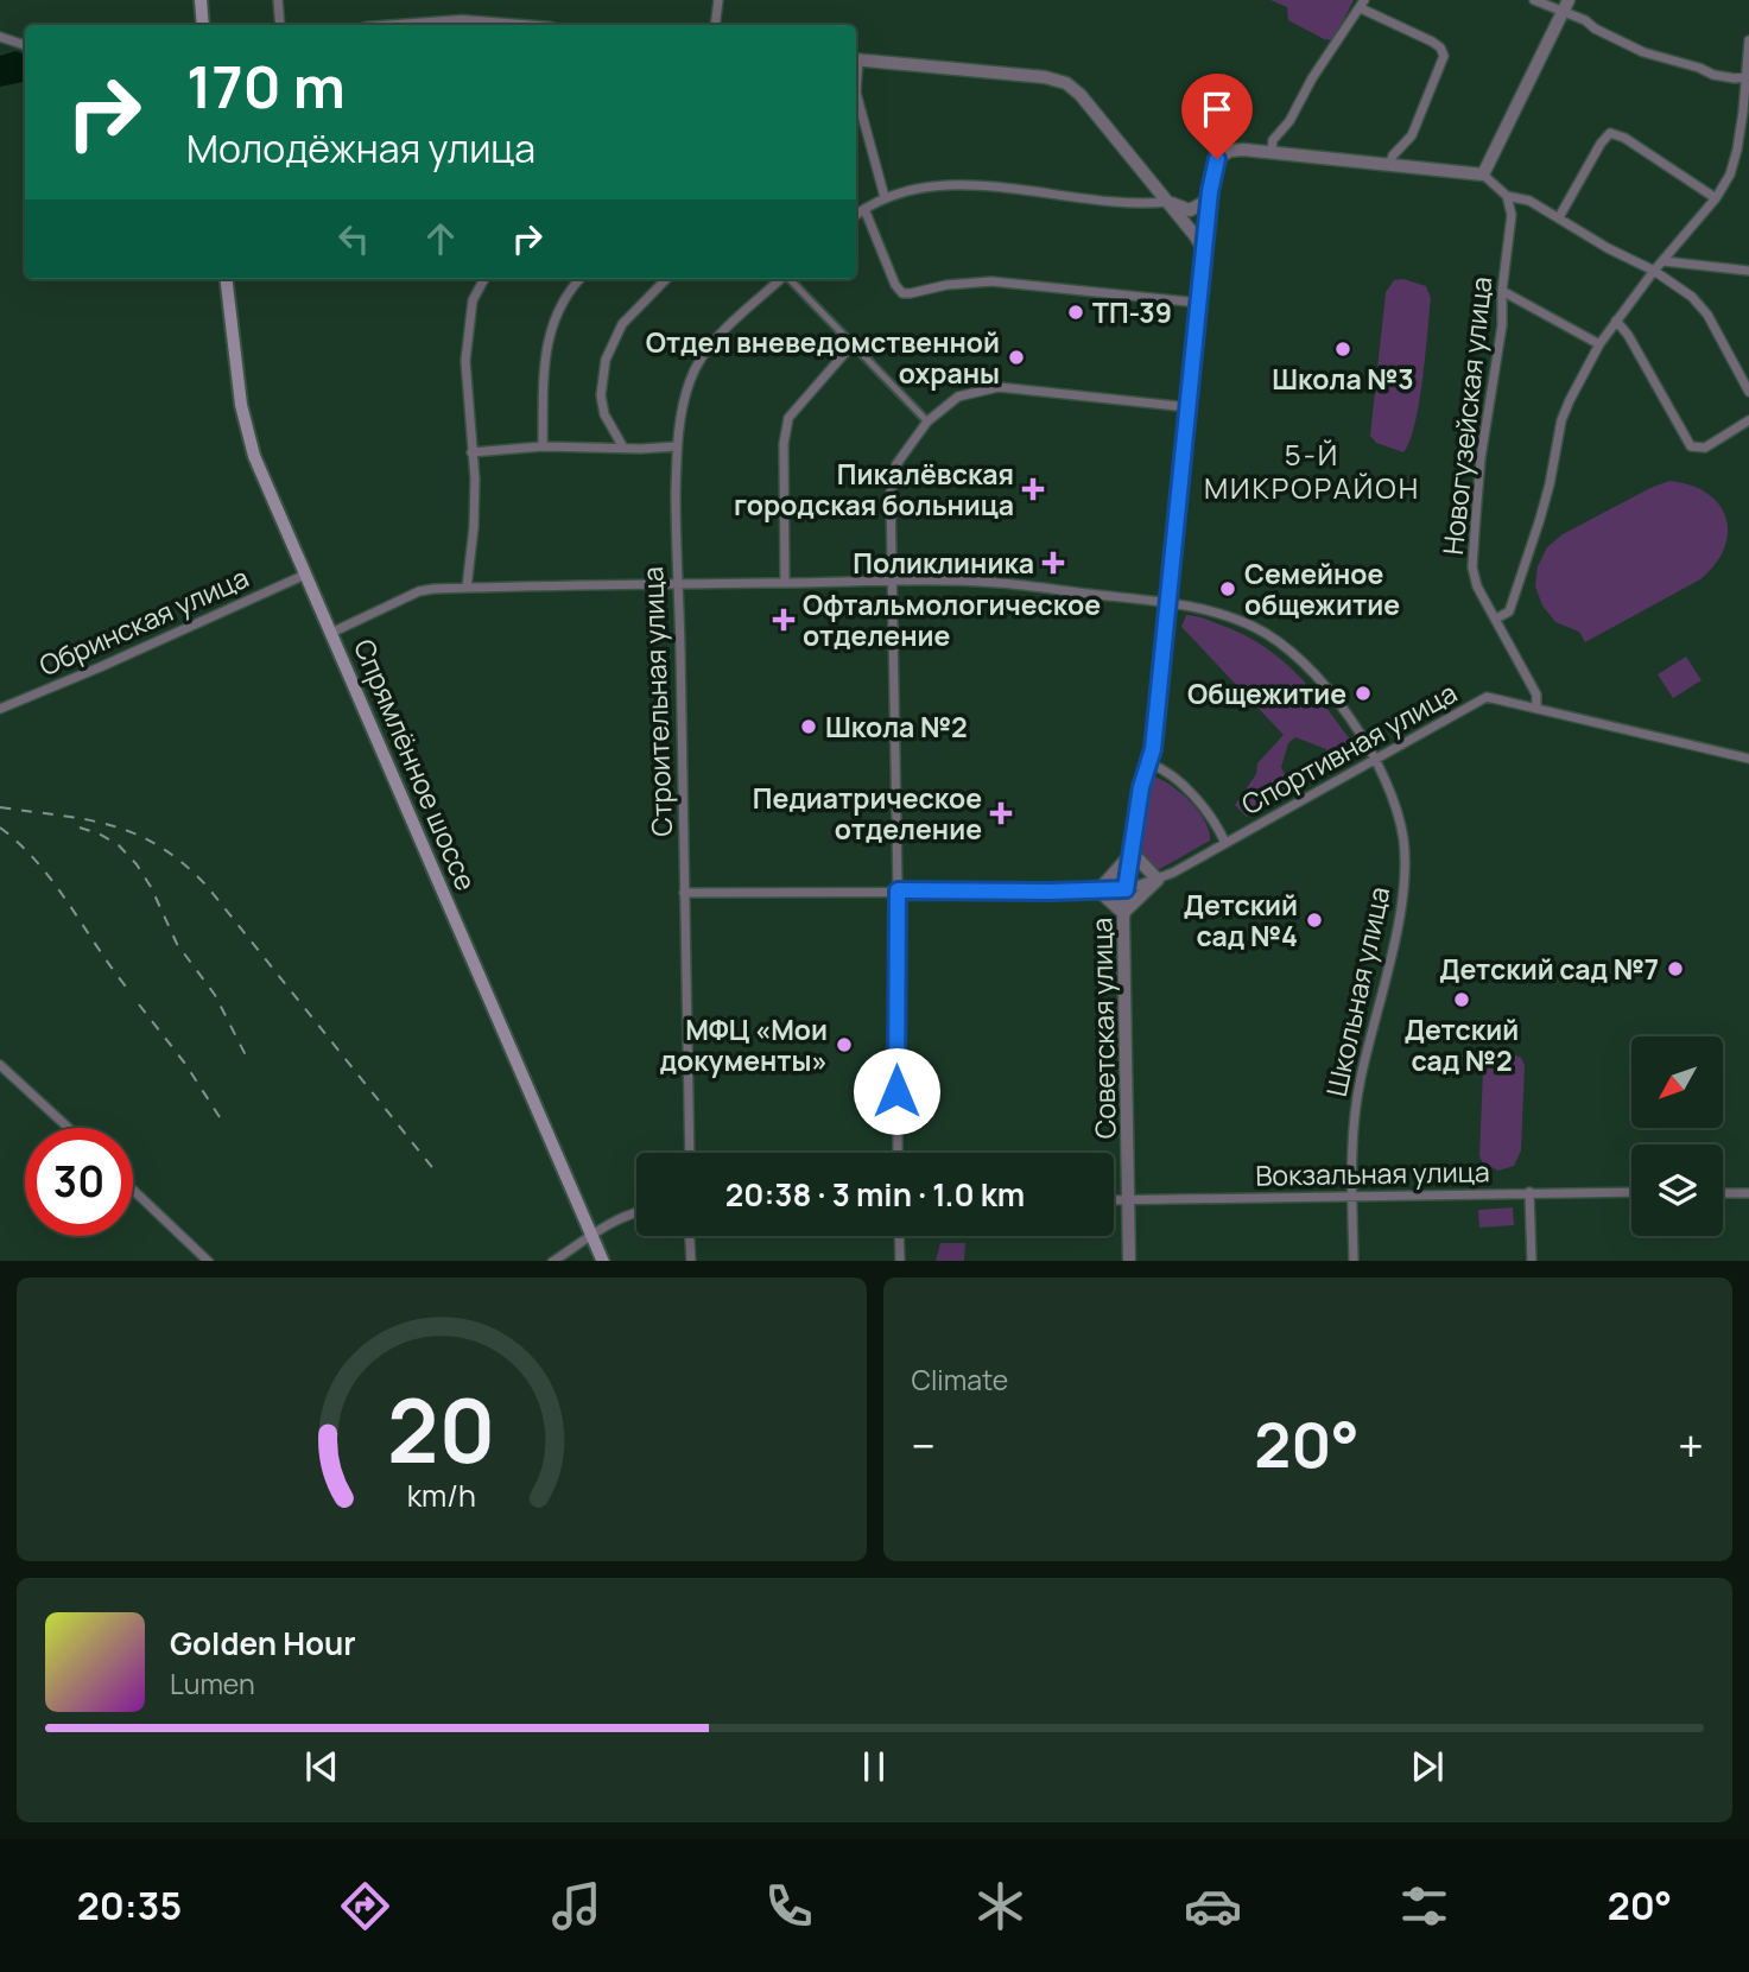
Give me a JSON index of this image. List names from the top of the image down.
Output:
{
  "streets": {
    "main road": ["Спрямлённое шоссе"],
    "street": [
      "Новогузейская улица",
      "Обринская улица",
      "Строительная улица",
      "Спортивная улица",
      "Школьная улица",
      "Советская улица",
      "Вокзальная улица"
    ]
  },
  "crossings": [
    ["Новогузейская улица", "Спортивная улица"],
    ["Обринская улица", "Спрямлённое шоссе"],
    ["Строительная улица", "Спортивная улица"],
    ["Строительная улица", "Школьная улица"],
    ["Спортивная улица", "Школьная улица"],
    ["Спортивная улица", "Советская улица"],
    ["Спрямлённое шоссе", "Школьная улица"],
    ["Школьная улица", "Советская улица"],
    ["Школьная улица", "Вокзальная улица"],
    ["Советская улица", "Вокзальная улица"]
  ],
  "districts": ["5-Й МИКРОРАЙОН"],
  "places": {
    "other": [
      "ТП-39",
      "Школа №3",
      "Отдел вневедомственной охраны",
      "Семейное общежитие",
      "Общежитие",
      "Школа №2",
      "Детский сад №4",
      "Детский сад №7",
      "Детский сад №2",
      "МФЦ «Мои документы»"
    ],
    "health": [
      "Пикалёвская городская больница",
      "Поликлиника",
      "Офтальмологическое отделение",
      "Педиатрическое отделение"
    ]
  },
  "north": "bottom left",
  "page": {
    "turn": ["170 m", "Молодёжная улица"],
    "limit": "30",
    "trip": "20:38 · 3 min · 1.0 km",
    "tile": "Climate",
    "heat": ["−", "20°", "+"],
    "song": ["Golden Hour", "Lumen"],
    "tabs": ["20:35", "20°"],
    "gauge": ["20", "km/h"]
  }
}
